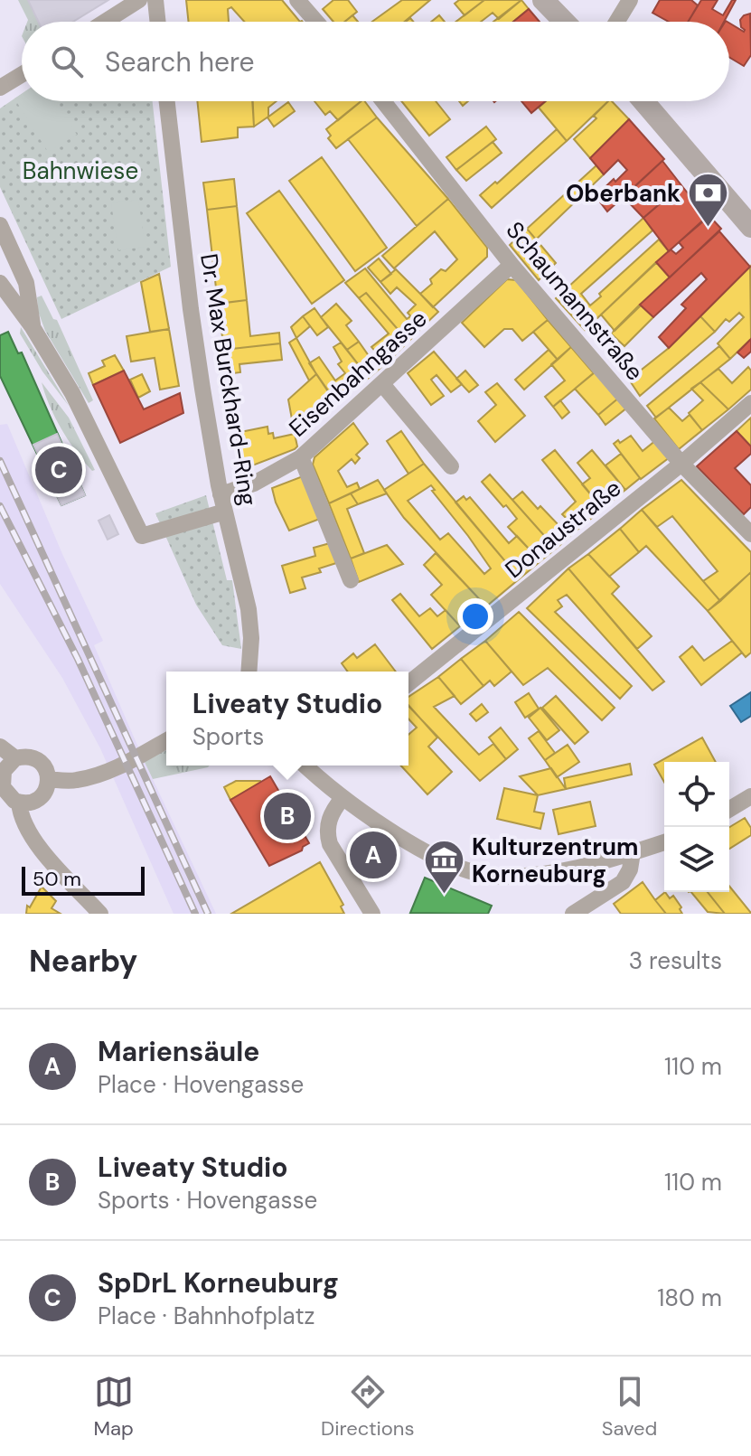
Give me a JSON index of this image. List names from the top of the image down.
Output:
{
  "streets": {
    "street": [
      "Schaumannstraße",
      "Eisenbahngasse",
      "Dr. Max Burckhard-Ring",
      "Donaustraße"
    ]
  },
  "crossings": [
    ["Schaumannstraße", "Eisenbahngasse"],
    ["Schaumannstraße", "Donaustraße"],
    ["Eisenbahngasse", "Dr. Max Burckhard-Ring"]
  ],
  "parks": ["Bahnwiese"],
  "places": {
    "bank": ["Oberbank"],
    "museum": ["Kulturzentrum Korneuburg"]
  },
  "scale_bar": "50 m",
  "page": {
    "search": "Search here",
    "pins": ["C", "B", "A"],
    "popup": ["Liveaty Studio", "Sports"],
    "scale": "50 m",
    "heading": ["Nearby", "3 results"],
    "list": [
      {
        "mark": "A",
        "name": "Mariensäule",
        "note": "Place · Hovengasse",
        "value": "110 m"
      },
      {
        "mark": "B",
        "name": "Liveaty Studio",
        "note": "Sports · Hovengasse",
        "value": "110 m"
      },
      {
        "mark": "C",
        "name": "SpDrL Korneuburg",
        "note": "Place · Bahnhofplatz",
        "value": "180 m"
      }
    ],
    "nav": ["Map", "Directions", "Saved"]
  }
}
